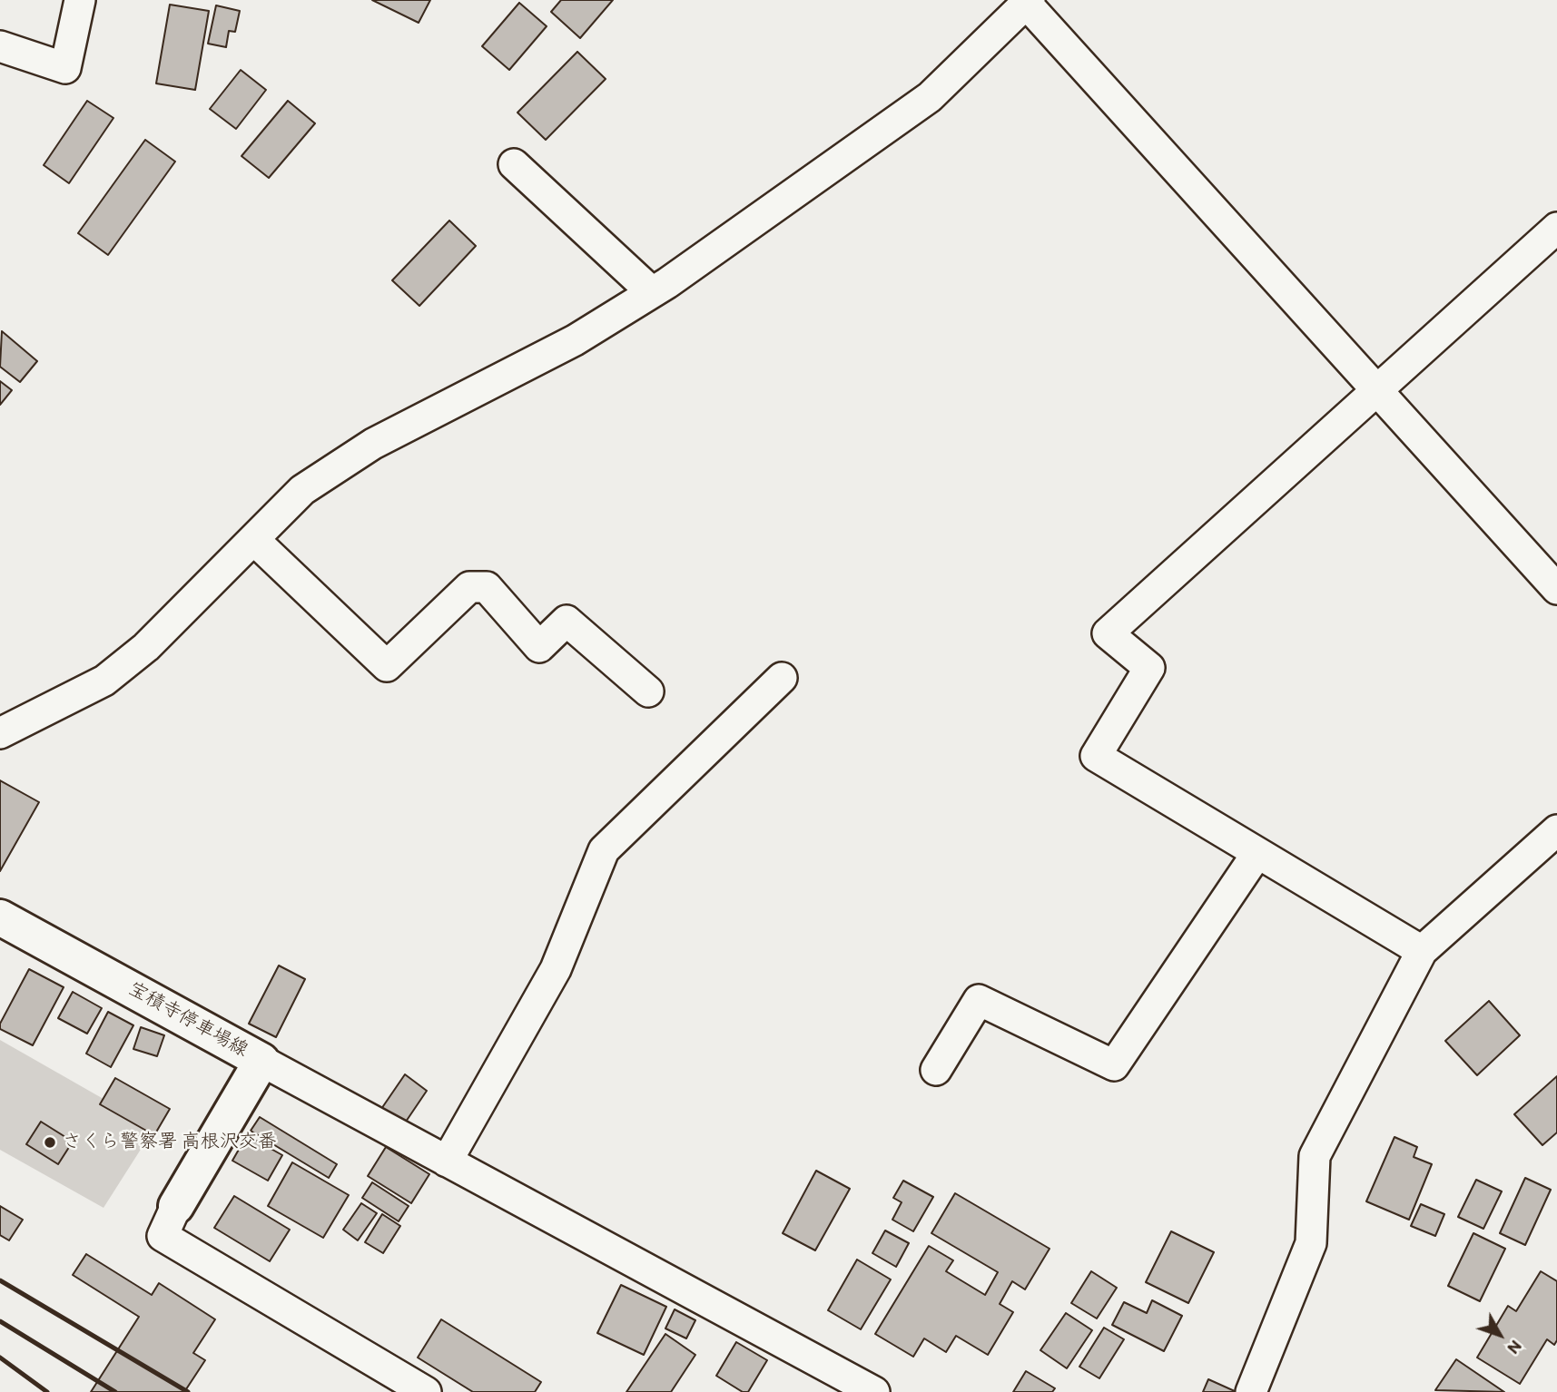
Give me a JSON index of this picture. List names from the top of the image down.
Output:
{
  "streets": {
    "main road": ["宝積寺停車場線"]
  },
  "places": ["さくら警察署 高根沢交番"],
  "north": "bottom right"
}
